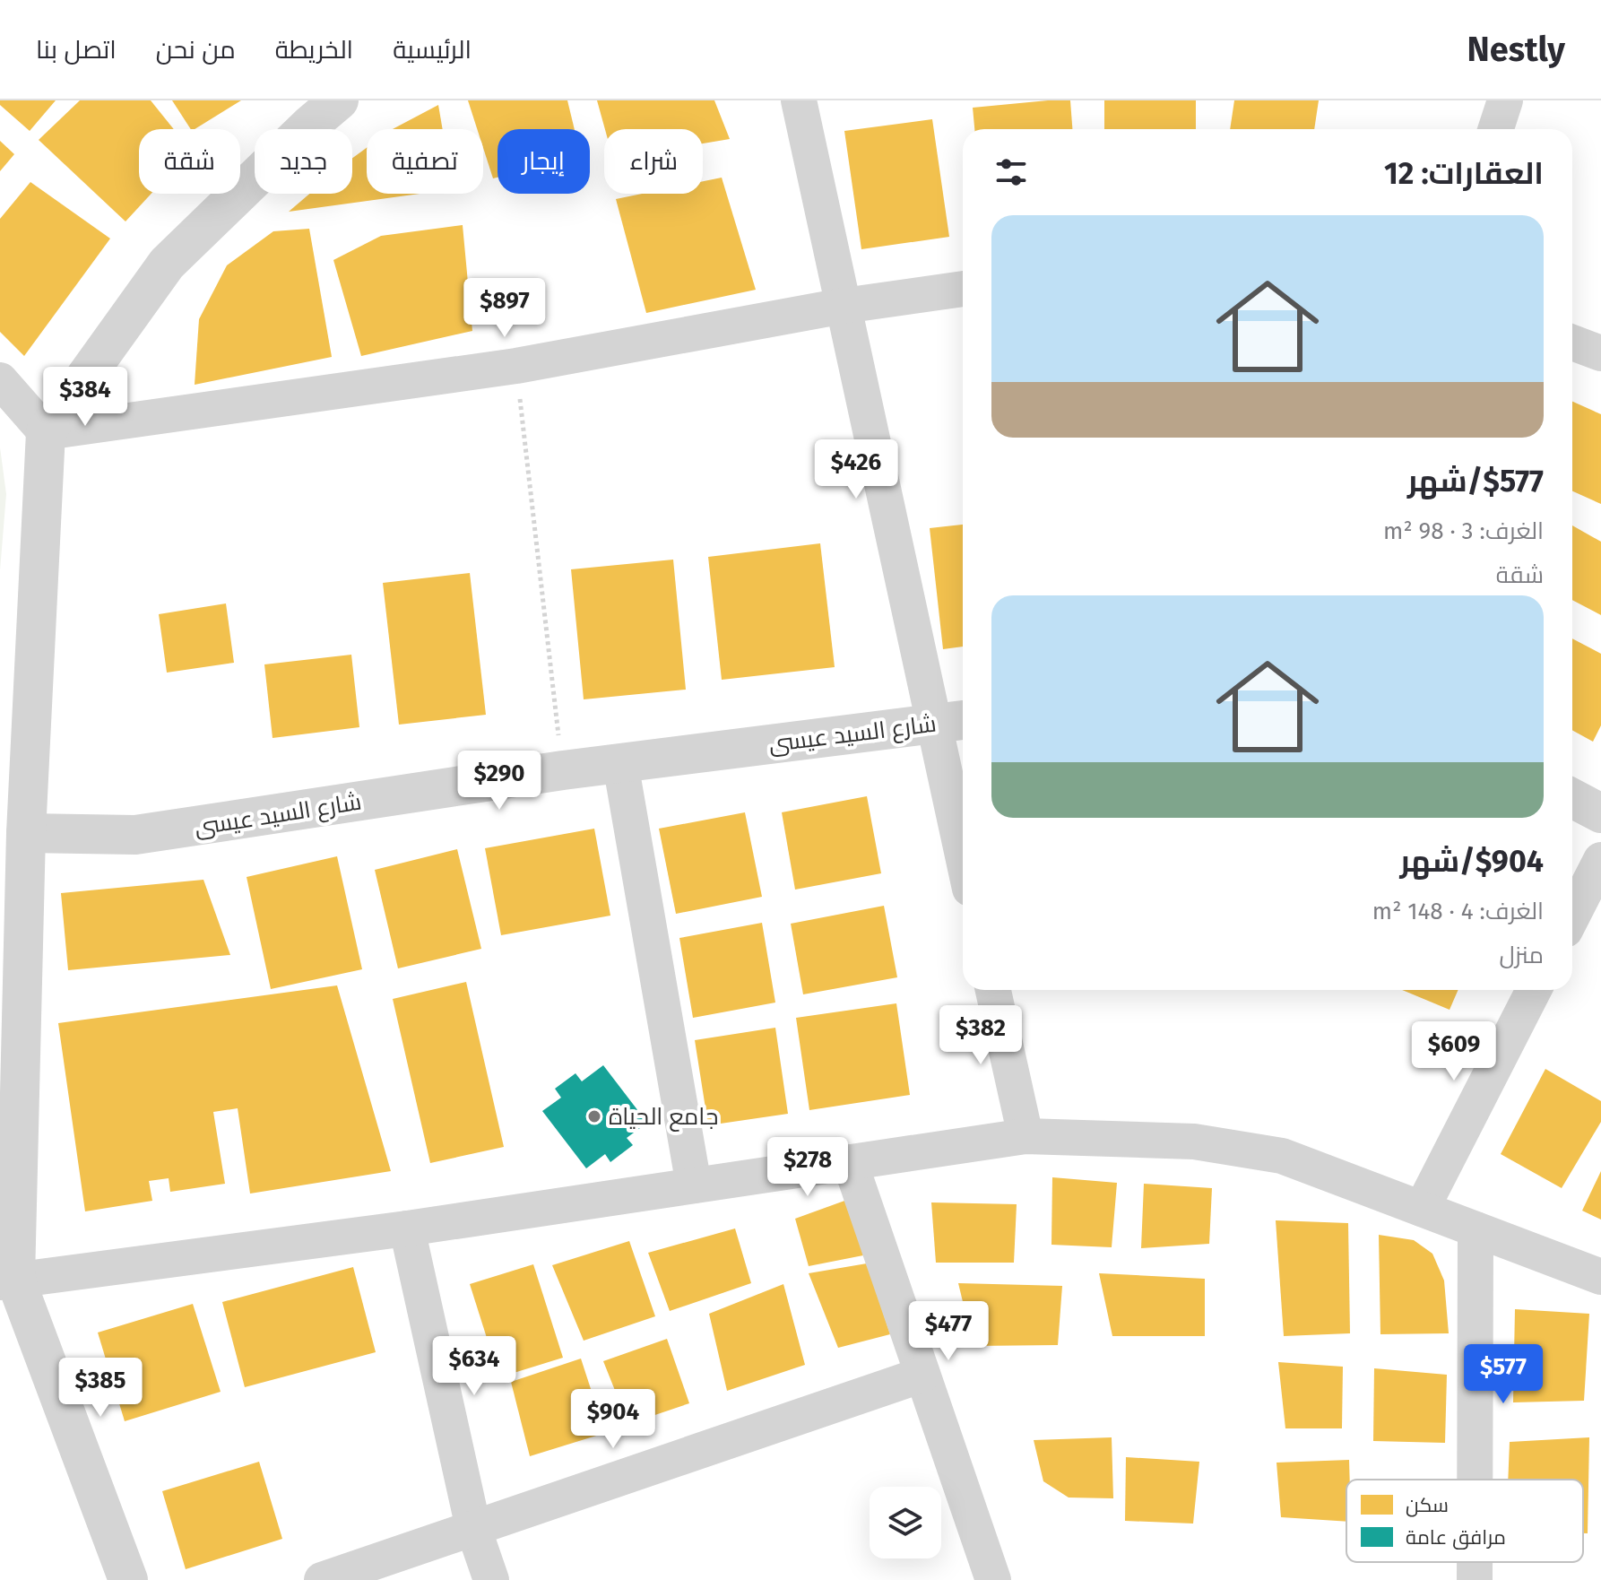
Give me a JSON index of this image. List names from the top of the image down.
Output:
{
  "streets": {
    "street": ["شارع السيد عيسى"]
  },
  "places": ["جامع الحياة"],
  "legend": ["سكن", "مرافق عامة"],
  "page": {
    "header": "Nestly",
    "nav": [
      "الرئيسية",
      "الخريطة",
      "من نحن",
      "اتصل بنا"
    ],
    "chip": [
      "شراء",
      "إيجار",
      "تصفية",
      "جديد",
      "شقة"
    ],
    "heading": "العقارات: 12",
    "list": [
      {
        "name": "$577/شهر",
        "note": "الغرف: 3 · 98 m² · شقة"
      },
      {
        "name": "$904/شهر",
        "note": "الغرف: 4 · 148 m² · منزل"
      }
    ],
    "price": [
      "$897",
      "$384",
      "$426",
      "$290",
      "$382",
      "$609",
      "$278",
      "$477",
      "$634",
      "$577",
      "$385",
      "$904"
    ]
  }
}
